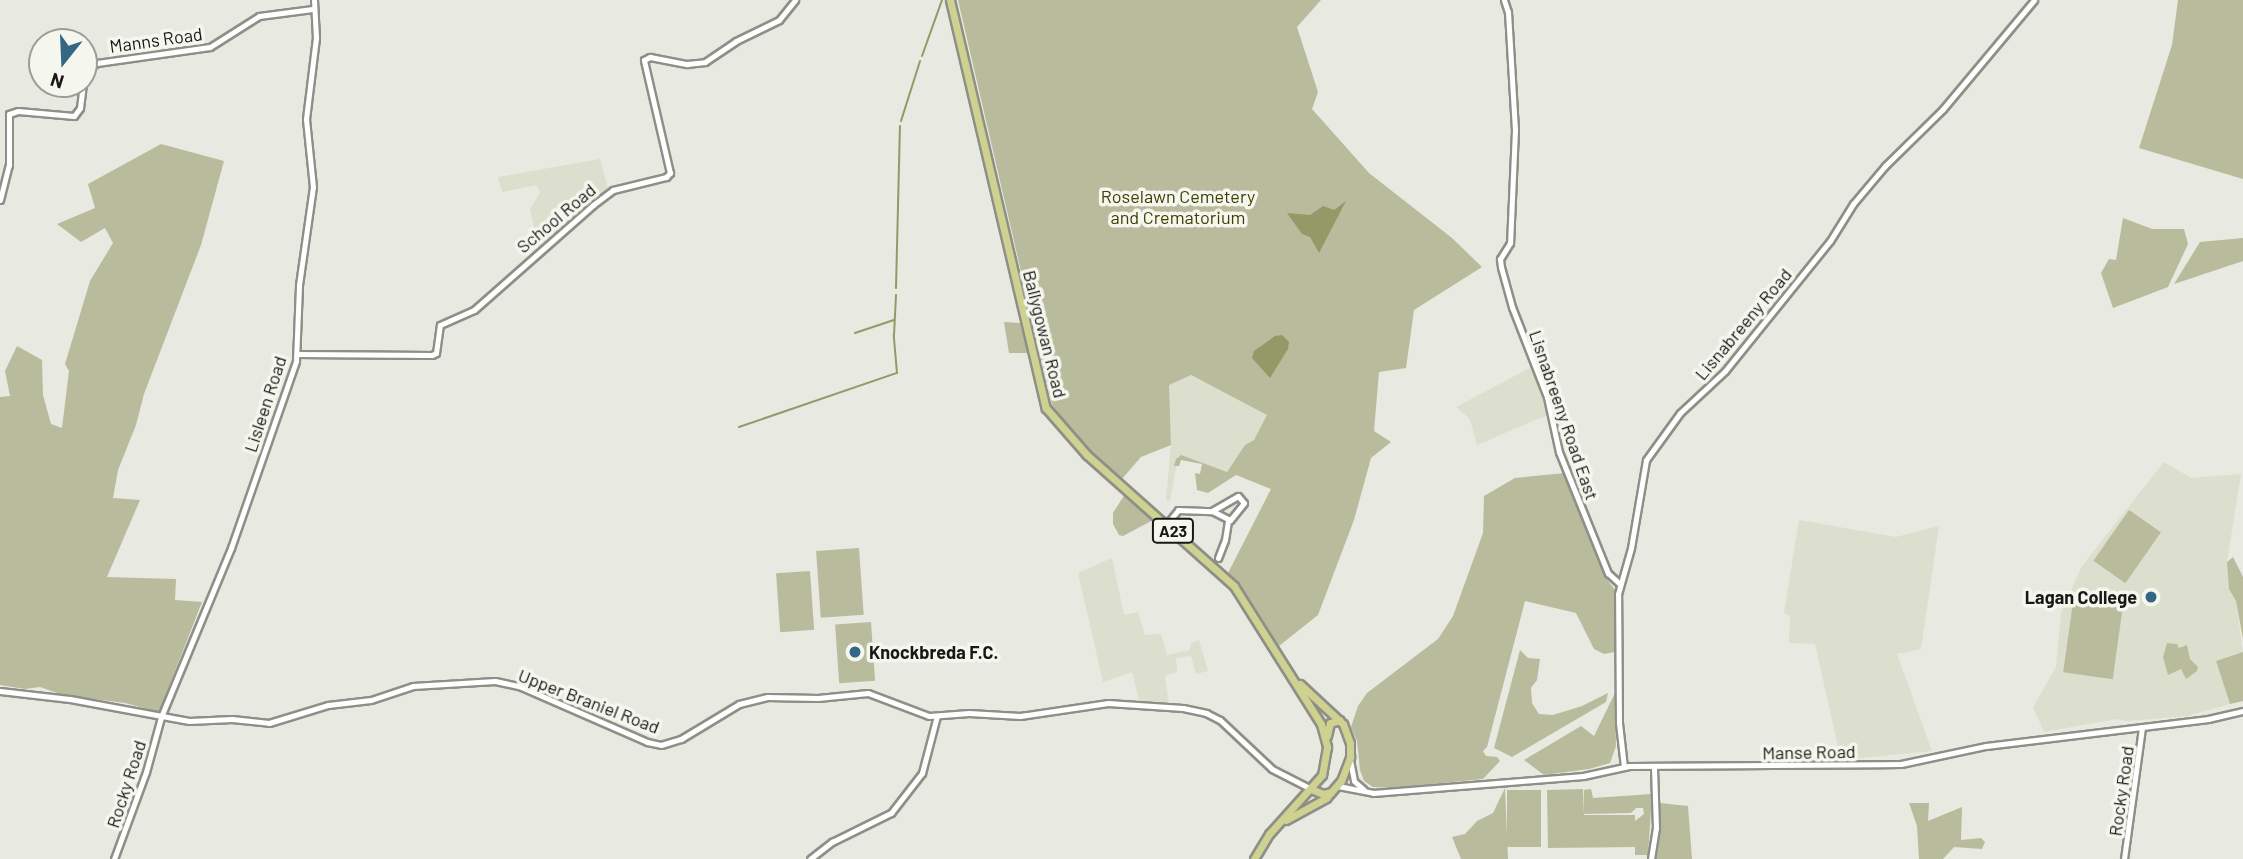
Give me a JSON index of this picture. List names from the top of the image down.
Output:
{
  "streets": {
    "main road": ["Ballygowan Road", "A23"],
    "street": [
      "Manns Road",
      "School Road",
      "Lisnabreeny Road",
      "Lisleen Road",
      "Lisnabreeny Road East",
      "Upper Braniel Road",
      "Manse Road",
      "Rocky Road"
    ]
  },
  "crossings": [
    ["Manns Road", "Lisleen Road"],
    ["School Road", "Lisleen Road"],
    ["Lisnabreeny Road", "Lisnabreeny Road East"],
    ["Lisnabreeny Road", "Manse Road"],
    ["Lisleen Road", "Upper Braniel Road"],
    ["Lisleen Road", "Rocky Road"],
    ["Upper Braniel Road", "Rocky Road"],
    ["Manse Road", "Rocky Road"]
  ],
  "parks": ["Roselawn Cemetery and Crematorium"],
  "places": ["Lagan College", "Knockbreda F.C."],
  "north": "bottom"
}
